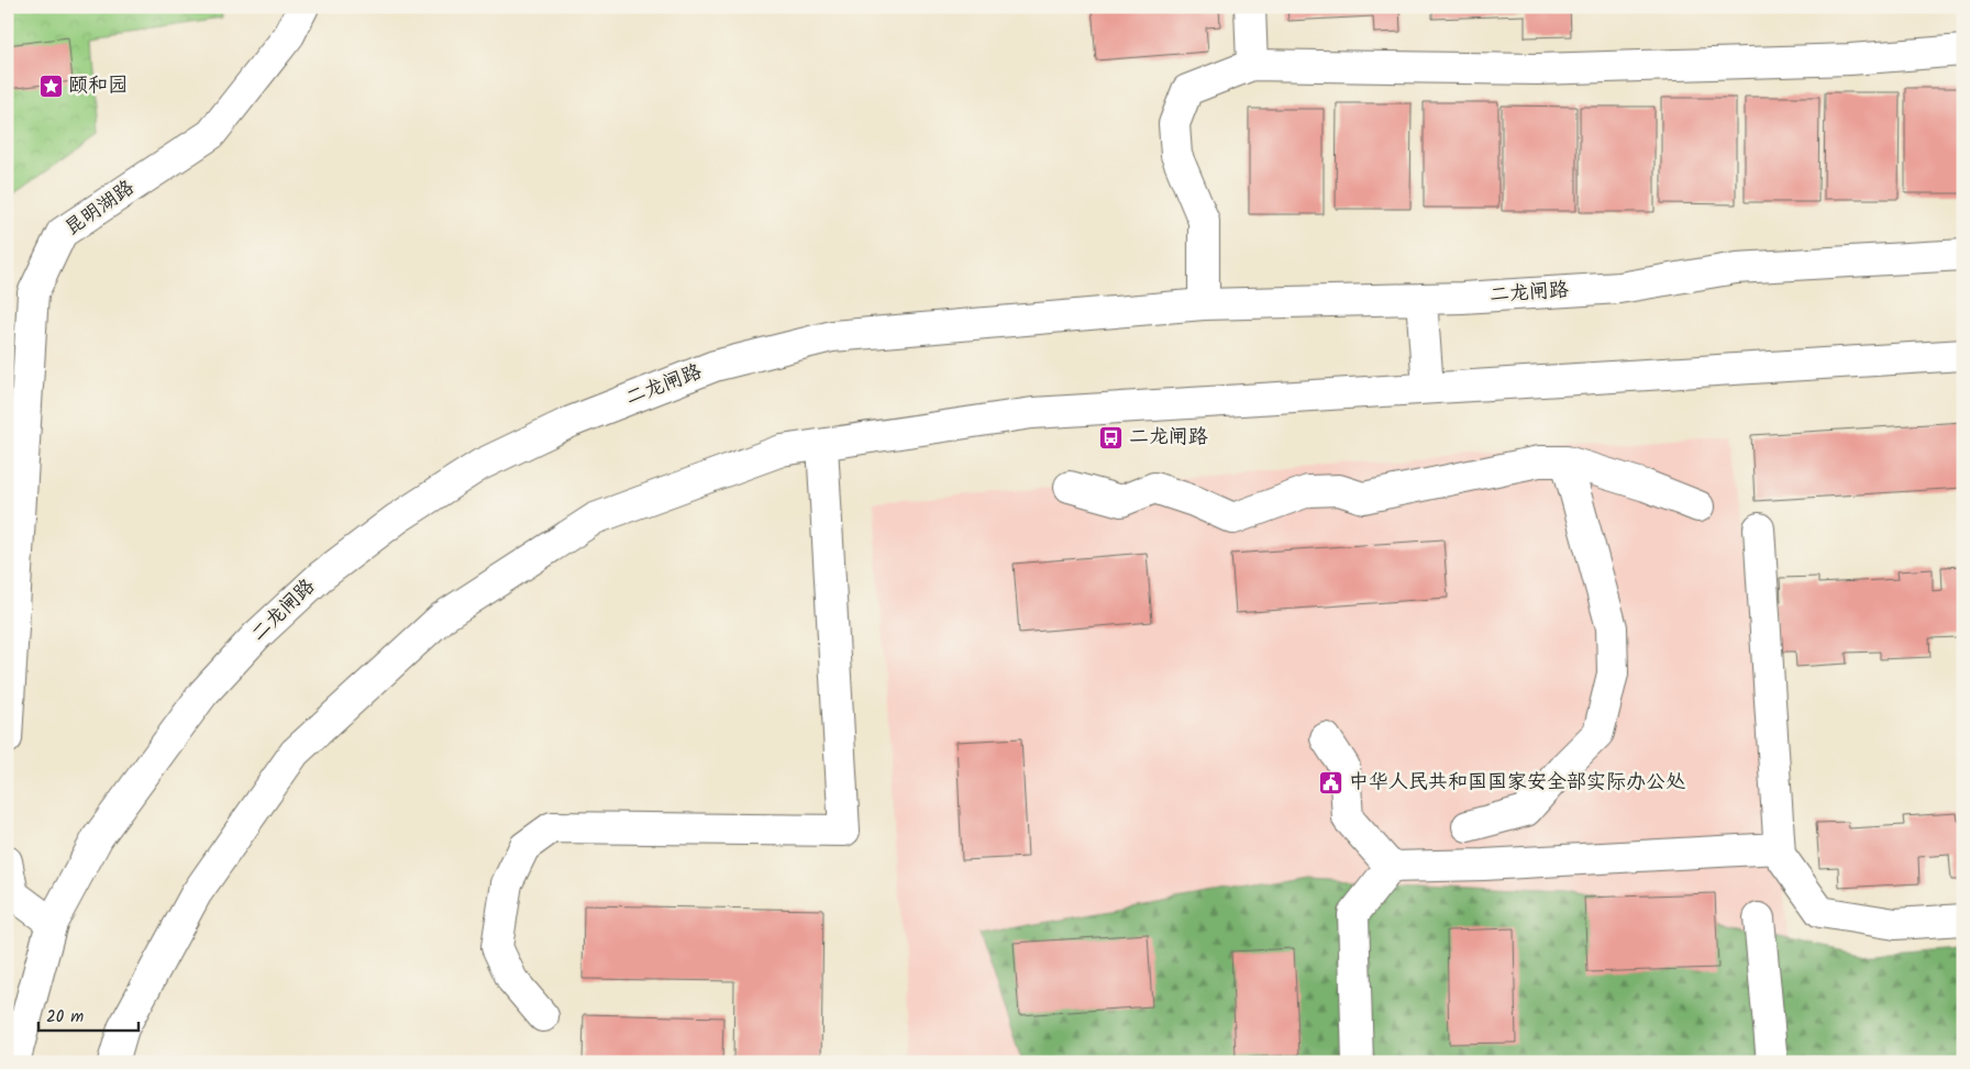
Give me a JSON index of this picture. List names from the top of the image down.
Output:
{
  "streets": {
    "main road": ["昆明湖路", "二龙闸路"]
  },
  "places": {
    "place": ["颐和园"],
    "bus stop": ["二龙闸路"],
    "public building": ["中华人民共和国国家安全部实际办公处"]
  },
  "scale_bar": "20 m"
}
